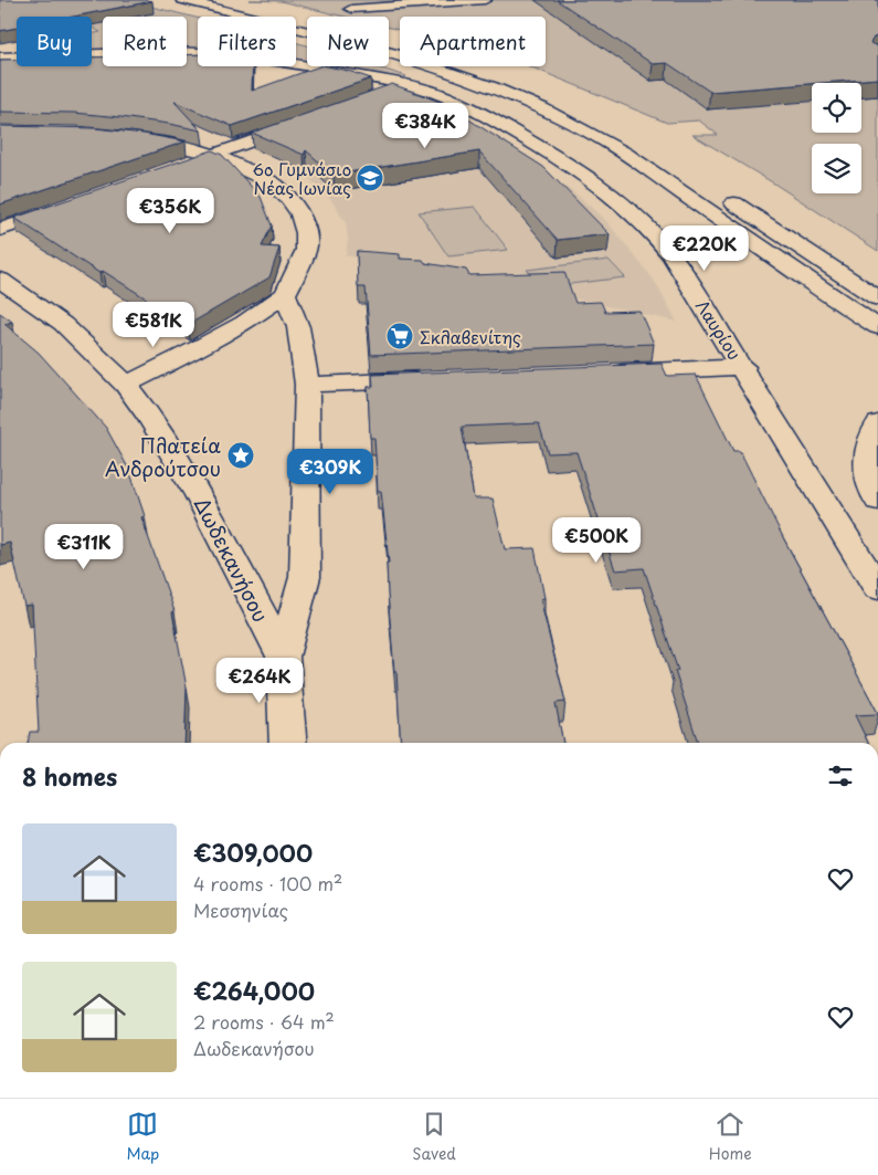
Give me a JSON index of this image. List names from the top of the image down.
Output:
{
  "streets": {
    "street": ["Λαυρίου", "Δωδεκανήσου"]
  },
  "places": {
    "school or university": ["6ο Γυμνάσιο Νέας Ιωνίας"],
    "supermarket": ["Σκλαβενίτης"],
    "place": ["Πλατεία Ανδρούτσου"]
  },
  "page": {
    "chip": [
      "Buy",
      "Rent",
      "Filters",
      "New",
      "Apartment"
    ],
    "price": [
      "€384K",
      "€356K",
      "€220K",
      "€581K",
      "€309K",
      "€500K",
      "€311K",
      "€264K"
    ],
    "heading": "8 homes",
    "list": [
      {
        "name": "€309,000",
        "note": "4 rooms · 100 m² · Μεσσηνίας"
      },
      {
        "name": "€264,000",
        "note": "2 rooms · 64 m² · Δωδεκανήσου"
      }
    ],
    "tabs": ["Map", "Saved", "Home"]
  }
}
